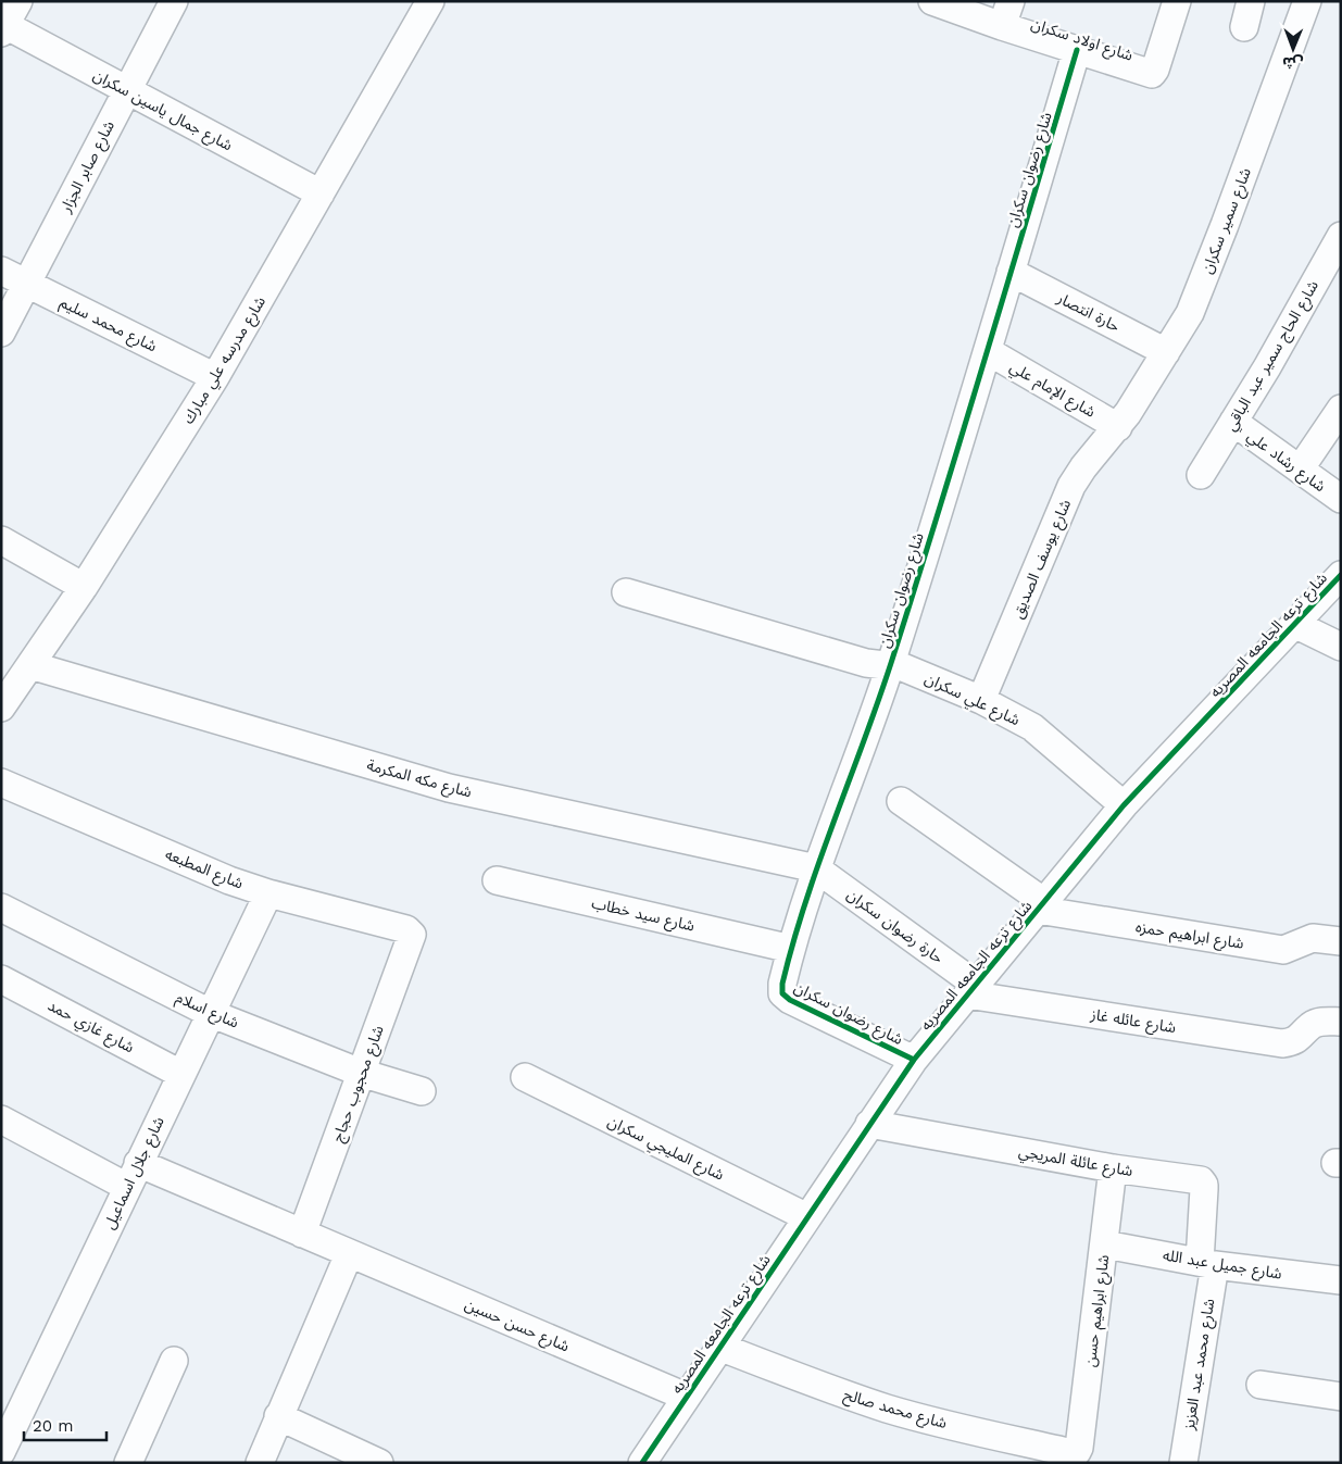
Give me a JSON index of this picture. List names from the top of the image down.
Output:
{
  "streets": {
    "street": [
      "شارع اولاد سكران",
      "شارع جمال ياسين سكران",
      "شارع صابر الجزار",
      "شارع رضوان سكران",
      "شارع سمير سكران",
      "حارة انتصار",
      "شارع محمد سليم",
      "شارع الحاج سمير عبد الباقي",
      "شارع مدرسه علي مبارك",
      "شارع الإمام علي",
      "شارع رشاد علي",
      "شارع يوسف الصديق",
      "شارع ترعه الجامعه المصريه",
      "شارع علي سكران",
      "شارع مكه المكرمة",
      "شارع المطبعه",
      "شارع سيد خطاب",
      "حارة رضوان سكران",
      "شارع ابراهيم حمزه",
      "شارع اسلام",
      "شارع عائله غاز",
      "شارع غازي حمد",
      "شارع محجوب حجاج",
      "شارع المليجي سكران",
      "شارع عائلة المريجي",
      "شارع جلال اسماعيل",
      "شارع جميل عبد الله",
      "شارع ابراهيم حسن",
      "شارع حسن حسين",
      "شارع محمد عبد العزيز",
      "شارع محمد صالح"
    ]
  },
  "crossings": [
    ["شارع اولاد سكران", "شارع رضوان سكران"],
    ["شارع جمال ياسين سكران", "شارع صابر الجزار"],
    ["شارع جمال ياسين سكران", "شارع مدرسه علي مبارك"],
    ["شارع صابر الجزار", "شارع محمد سليم"],
    ["شارع رضوان سكران", "حارة انتصار"],
    ["شارع رضوان سكران", "شارع الإمام علي"],
    ["شارع رضوان سكران", "شارع ترعه الجامعه المصريه"],
    ["شارع رضوان سكران", "شارع علي سكران"],
    ["شارع رضوان سكران", "شارع مكه المكرمة"],
    ["شارع رضوان سكران", "شارع سيد خطاب"],
    ["شارع رضوان سكران", "حارة رضوان سكران"],
    ["شارع سمير سكران", "حارة انتصار"],
    ["شارع سمير سكران", "شارع الإمام علي"],
    ["شارع سمير سكران", "شارع يوسف الصديق"],
    ["شارع محمد سليم", "شارع مدرسه علي مبارك"],
    ["شارع الحاج سمير عبد الباقي", "شارع رشاد علي"],
    ["شارع مدرسه علي مبارك", "شارع مكه المكرمة"],
    ["شارع الإمام علي", "شارع يوسف الصديق"],
    ["شارع يوسف الصديق", "شارع علي سكران"],
    ["شارع ترعه الجامعه المصريه", "شارع علي سكران"],
    ["شارع ترعه الجامعه المصريه", "حارة رضوان سكران"],
    ["شارع ترعه الجامعه المصريه", "شارع ابراهيم حمزه"],
    ["شارع ترعه الجامعه المصريه", "شارع عائله غاز"],
    ["شارع ترعه الجامعه المصريه", "شارع المليجي سكران"],
    ["شارع ترعه الجامعه المصريه", "شارع عائلة المريجي"],
    ["شارع ترعه الجامعه المصريه", "شارع حسن حسين"],
    ["شارع ترعه الجامعه المصريه", "شارع محمد صالح"],
    ["شارع مكه المكرمة", "حارة رضوان سكران"],
    ["شارع المطبعه", "شارع محجوب حجاج"],
    ["شارع المطبعه", "شارع جلال اسماعيل"],
    ["حارة رضوان سكران", "شارع عائله غاز"],
    ["شارع اسلام", "شارع محجوب حجاج"],
    ["شارع اسلام", "شارع جلال اسماعيل"],
    ["شارع غازي حمد", "شارع جلال اسماعيل"],
    ["شارع محجوب حجاج", "شارع حسن حسين"],
    ["شارع عائلة المريجي", "شارع جميل عبد الله"],
    ["شارع عائلة المريجي", "شارع ابراهيم حسن"],
    ["شارع عائلة المريجي", "شارع محمد عبد العزيز"],
    ["شارع جلال اسماعيل", "شارع حسن حسين"],
    ["شارع جميل عبد الله", "شارع ابراهيم حسن"],
    ["شارع جميل عبد الله", "شارع محمد عبد العزيز"],
    ["شارع ابراهيم حسن", "شارع محمد صالح"]
  ],
  "scale_bar": "20 m",
  "north": "bottom"
}
